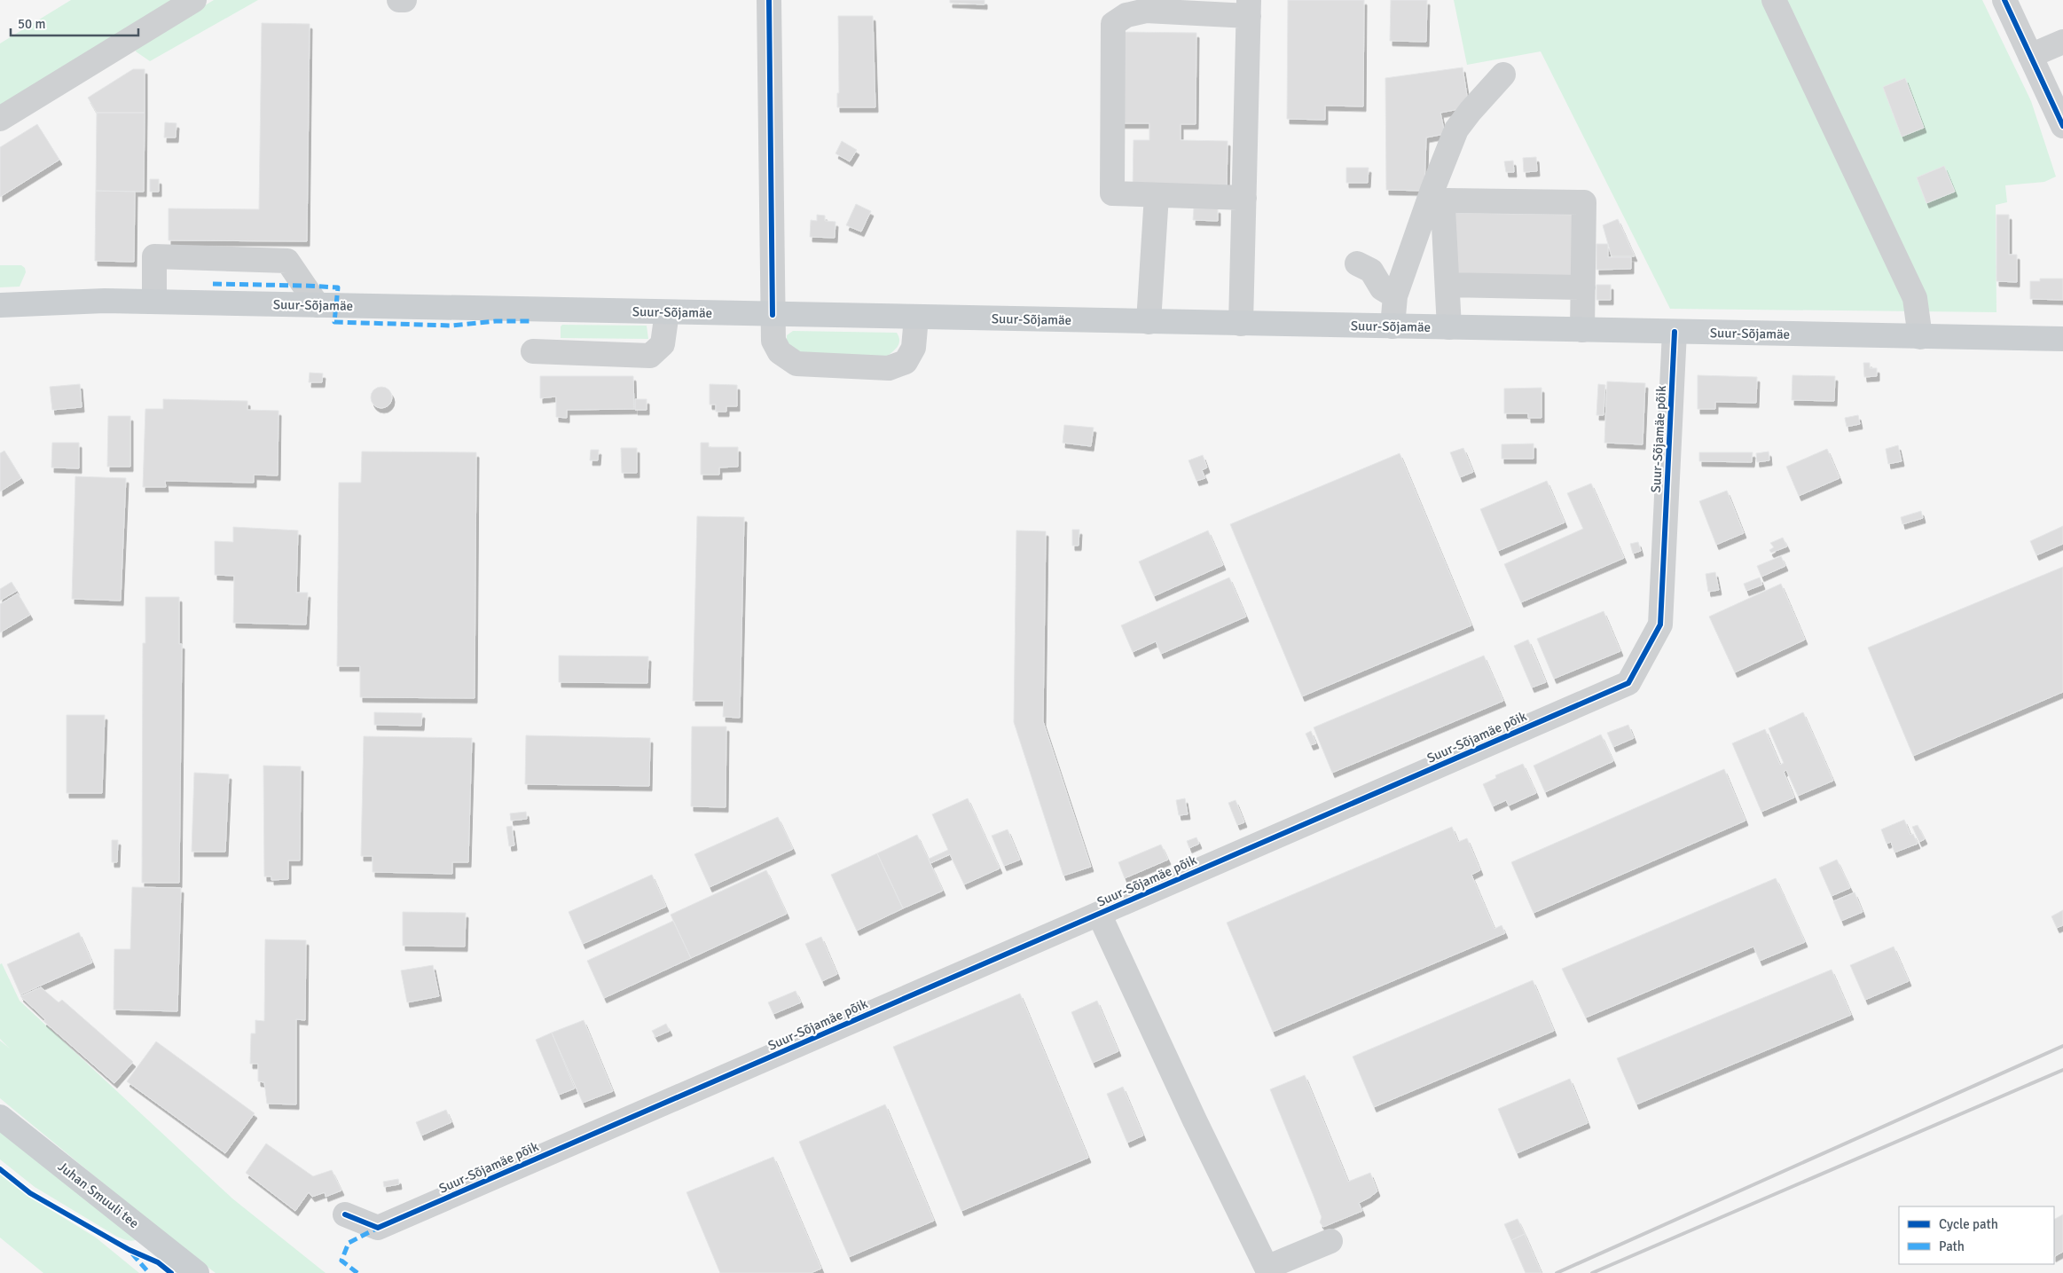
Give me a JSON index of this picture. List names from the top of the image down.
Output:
{
  "streets": {
    "main road": ["Suur-Sõjamäe", "Juhan Smuuli tee"],
    "street": ["Suur-Sõjamäe põik"]
  },
  "crossings": [
    ["Suur-Sõjamäe", "Suur-Sõjamäe põik"]
  ],
  "legend": ["Cycle path", "Path"],
  "scale_bar": "50 m"
}
